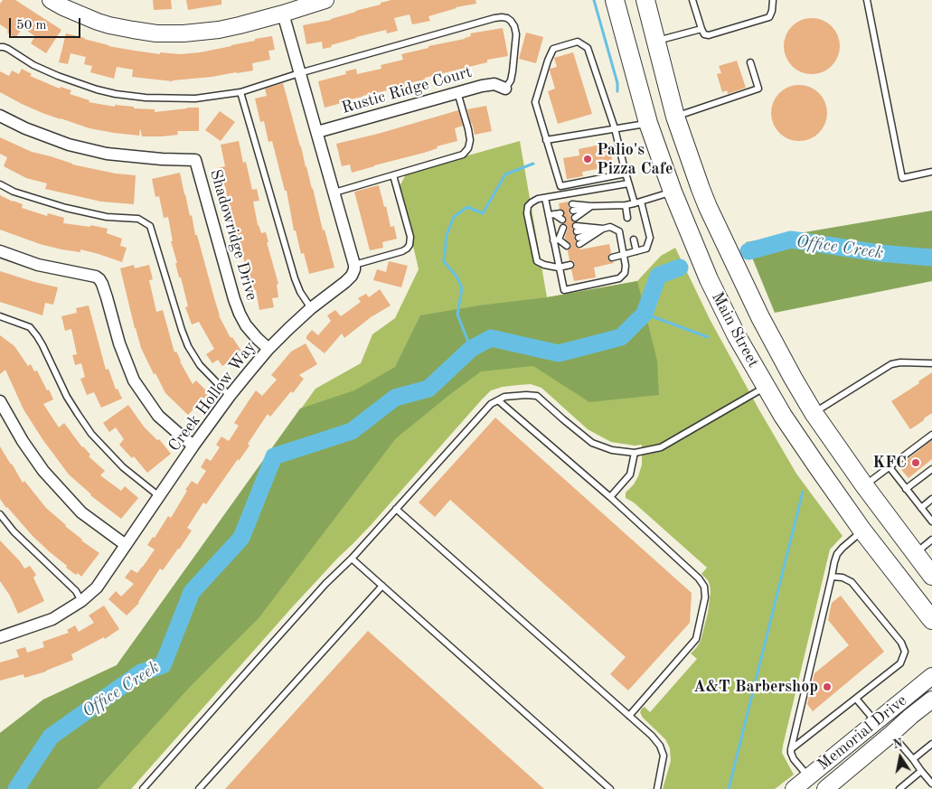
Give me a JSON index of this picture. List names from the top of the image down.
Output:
{
  "streets": {
    "main road": ["Main Street"],
    "street": [
      "Rustic Ridge Court",
      "Shadowridge Drive",
      "Creek Hollow Way",
      "Memorial Drive"
    ]
  },
  "crossings": [
    ["Shadowridge Drive", "Creek Hollow Way"]
  ],
  "water": ["Office Creek"],
  "places": ["Palio's Pizza Cafe", "KFC", "A&T Barbershop"],
  "scale_bar": "50 m",
  "north": "top"
}
